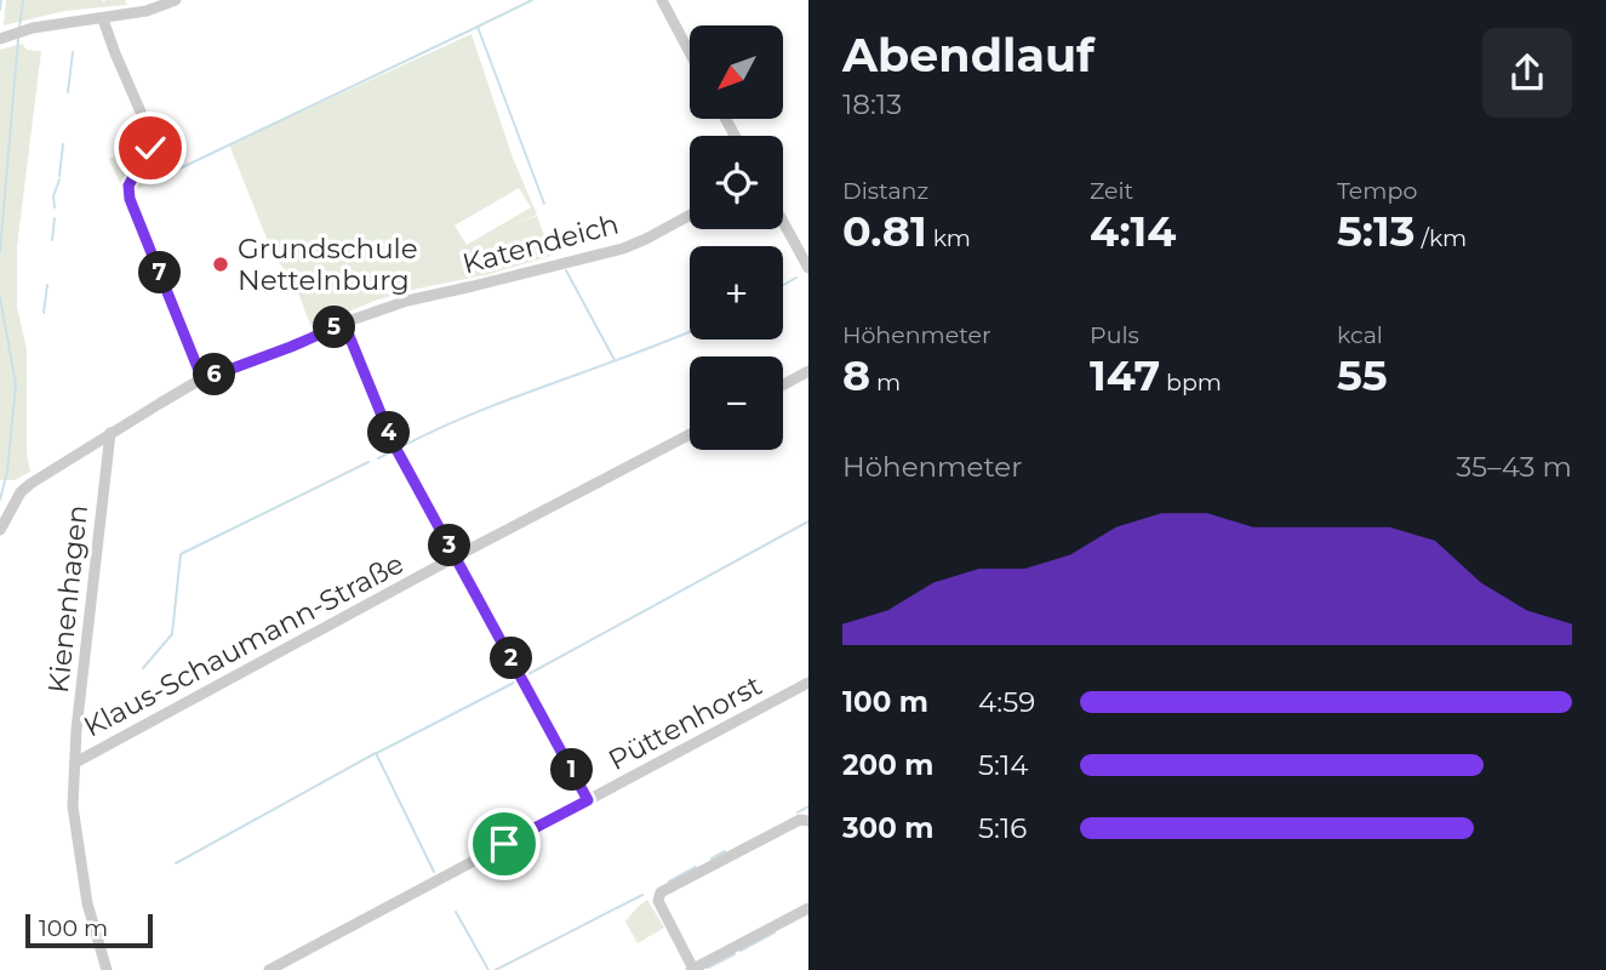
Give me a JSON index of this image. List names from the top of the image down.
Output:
{
  "streets": {
    "street": [
      "Katendeich",
      "Kienenhagen",
      "Klaus-Schaumann-Straße",
      "Püttenhorst"
    ]
  },
  "crossings": [
    ["Katendeich", "Kienenhagen"],
    ["Kienenhagen", "Klaus-Schaumann-Straße"]
  ],
  "places": ["Grundschule Nettelnburg"],
  "scale_bar": "100 m",
  "north": "bottom left",
  "page": {
    "heading": ["Abendlauf", "18:13"],
    "map_buttons": ["+", "−"],
    "stats": [
      ["Distanz", "0.81 km"],
      ["Zeit", "4:14"],
      ["Tempo", "5:13 /km"],
      ["Höhenmeter", "8 m"],
      ["Puls", "147 bpm"],
      ["kcal", "55"]
    ],
    "pins": [
      "7",
      "5",
      "6",
      "4",
      "3",
      "2",
      "1"
    ],
    "chart": ["Höhenmeter", "35–43 m"],
    "list": [
      {
        "name": "100 m",
        "note": "4:59"
      },
      {
        "name": "200 m",
        "note": "5:14"
      },
      {
        "name": "300 m",
        "note": "5:16"
      }
    ],
    "scale": "100 m"
  }
}
